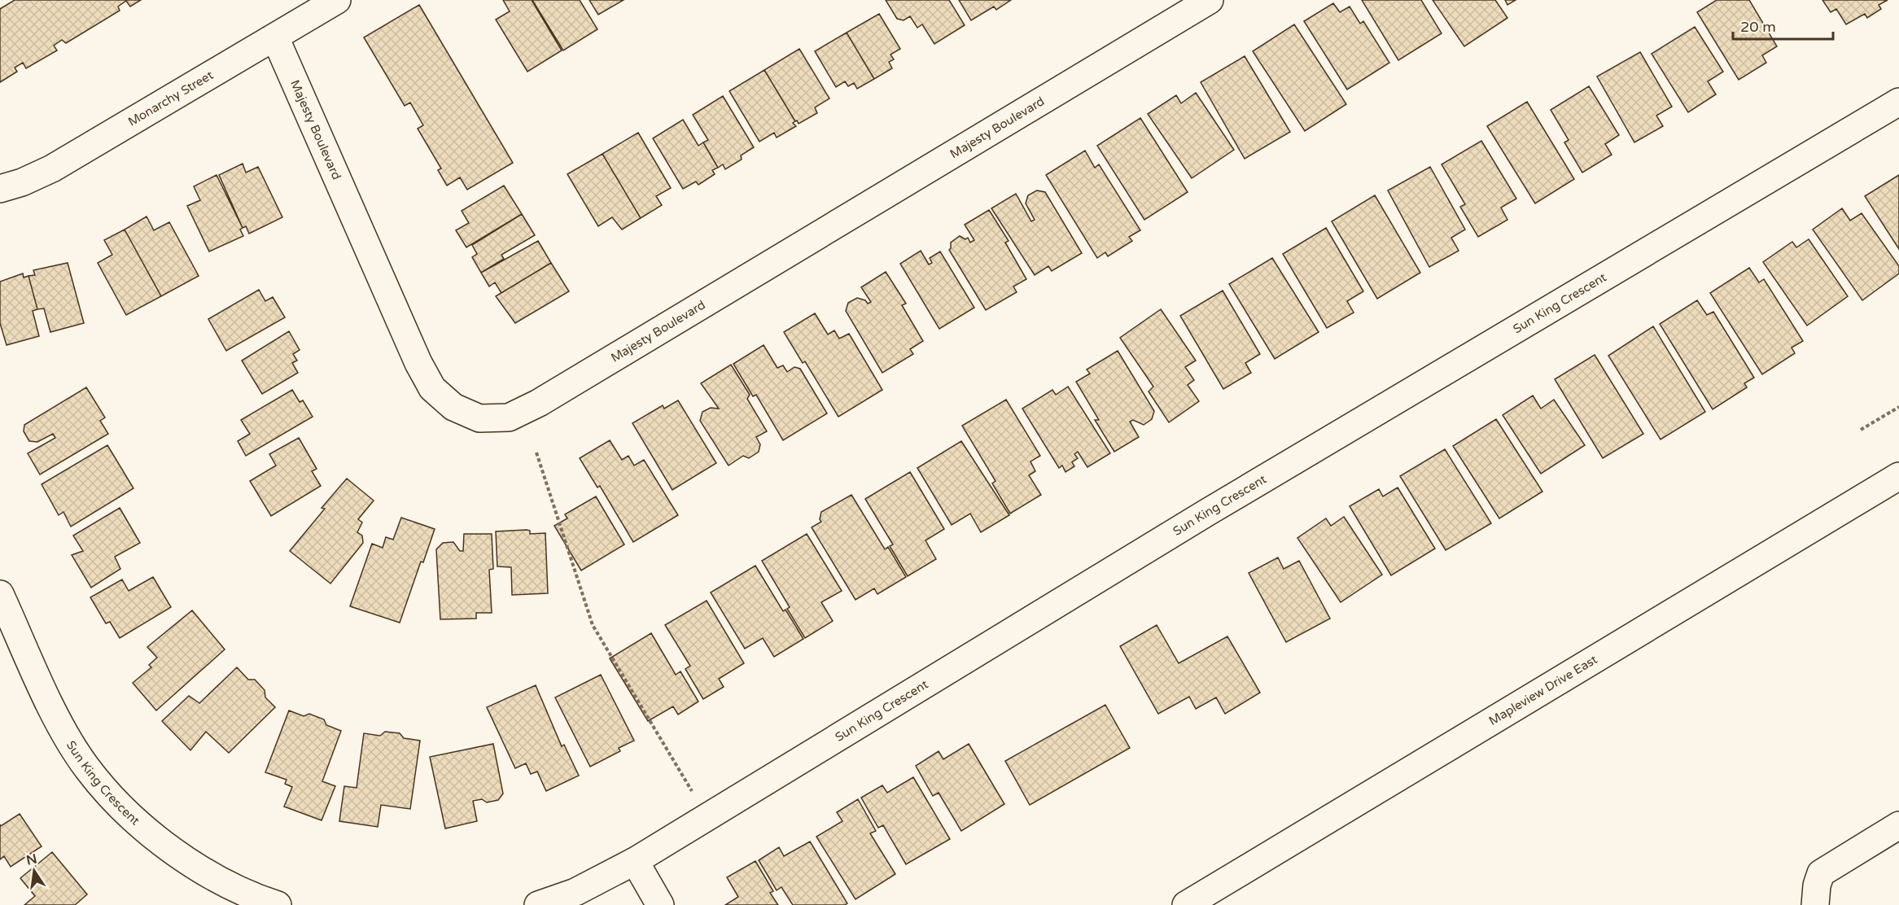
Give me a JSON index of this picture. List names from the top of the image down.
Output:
{
  "streets": {
    "street": [
      "Monarchy Street",
      "Majesty Boulevard",
      "Sun King Crescent",
      "Mapleview Drive East"
    ]
  },
  "crossings": [
    ["Monarchy Street", "Majesty Boulevard"]
  ],
  "scale_bar": "20 m",
  "north": "top"
}
